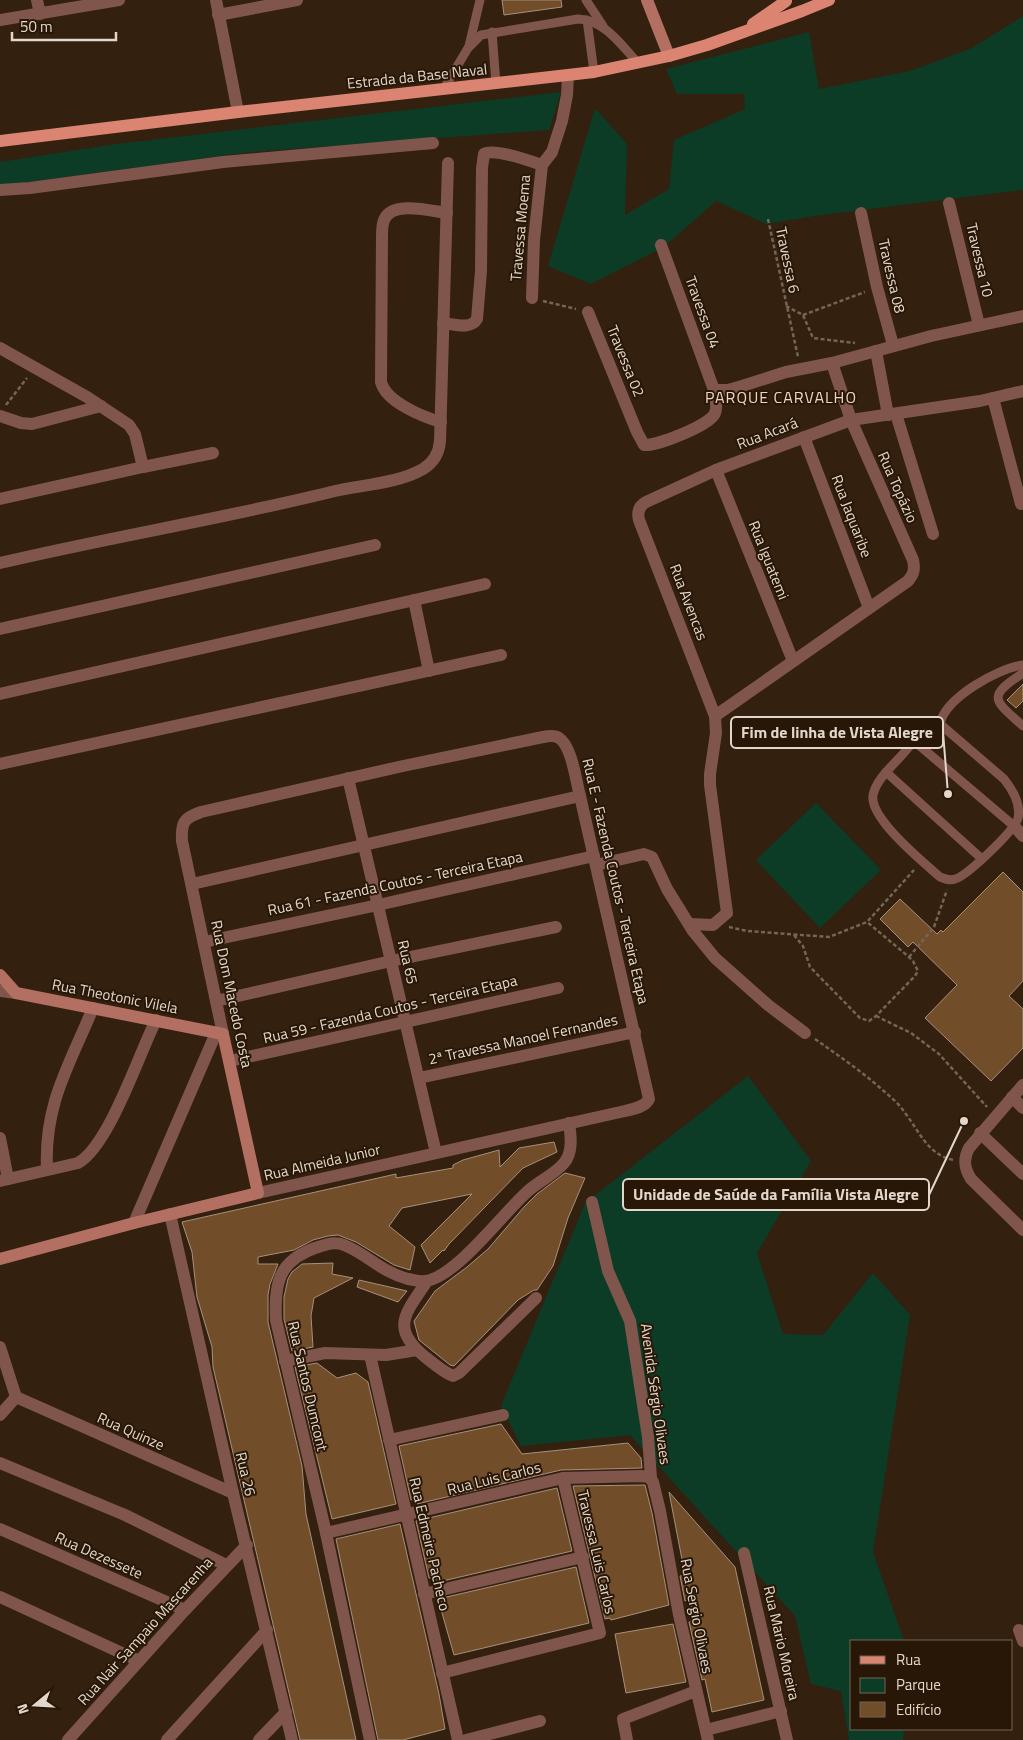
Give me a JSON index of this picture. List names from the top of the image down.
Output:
{
  "streets": {
    "main road": [
      "Estrada da Base Naval",
      "Rua Dom Macedo Costa",
      "Rua Theotonic Vilela",
      "Rua Almeida Junior"
    ],
    "street": [
      "Travessa Moema",
      "Travessa 10",
      "Travessa 08",
      "Travessa 04",
      "Travessa 02",
      "Rua Acará",
      "Rua Topázio",
      "Rua Jaquaribe",
      "Rua Iguatemi",
      "Rua Avencas",
      "Rua E - Fazenda Coutos - Terceira Etapa",
      "Rua 61 - Fazenda Coutos - Terceira Etapa",
      "Rua 65",
      "Rua 59 - Fazenda Coutos - Terceira Etapa",
      "2ª Travessa Manoel Fernandes",
      "Rua Santos Dumcont",
      "Avenida Sérgio Olivaes",
      "Rua Quinze",
      "Rua 26",
      "Rua Luis Carlos",
      "Rua Edmeire Pacheco",
      "Travessa Luis Carlos",
      "Rua Dezessete",
      "Rua Sergio Olivaes",
      "Rua Nair Sampaio Mascarenha",
      "Rua Mario Moreira"
    ],
    "path": ["Travessa 6"]
  },
  "crossings": [
    ["Estrada da Base Naval", "Travessa Moema"],
    ["Travessa 04", "Travessa 02"],
    ["Rua Acará", "Rua Topázio"],
    ["Rua Acará", "Rua Jaquaribe"],
    ["Rua Acará", "Rua Iguatemi"],
    ["Rua Acará", "Rua Avencas"],
    ["Rua Topázio", "Rua Jaquaribe"],
    ["Rua E - Fazenda Coutos - Terceira Etapa", "Rua 61 - Fazenda Coutos - Terceira Etapa"],
    ["Rua E - Fazenda Coutos - Terceira Etapa", "Rua 65"],
    ["Rua E - Fazenda Coutos - Terceira Etapa", "Rua Dom Macedo Costa"],
    ["Rua E - Fazenda Coutos - Terceira Etapa", "2ª Travessa Manoel Fernandes"],
    ["Rua E - Fazenda Coutos - Terceira Etapa", "Rua Almeida Junior"],
    ["Rua 61 - Fazenda Coutos - Terceira Etapa", "Rua 65"],
    ["Rua 61 - Fazenda Coutos - Terceira Etapa", "Rua Dom Macedo Costa"],
    ["Rua 65", "Rua 59 - Fazenda Coutos - Terceira Etapa"],
    ["Rua 65", "2ª Travessa Manoel Fernandes"],
    ["Rua 65", "Rua Almeida Junior"],
    ["Rua Dom Macedo Costa", "Rua Theotonic Vilela"],
    ["Rua Dom Macedo Costa", "Rua 59 - Fazenda Coutos - Terceira Etapa"],
    ["Rua Dom Macedo Costa", "Rua Almeida Junior"],
    ["Rua Almeida Junior", "Rua 26"],
    ["Rua Santos Dumcont", "Rua Luis Carlos"],
    ["Avenida Sérgio Olivaes", "Rua Luis Carlos"],
    ["Avenida Sérgio Olivaes", "Rua Sergio Olivaes"],
    ["Rua Quinze", "Rua 26"],
    ["Rua 26", "Rua Nair Sampaio Mascarenha"],
    ["Rua Luis Carlos", "Rua Edmeire Pacheco"],
    ["Rua Luis Carlos", "Travessa Luis Carlos"],
    ["Rua Luis Carlos", "Rua Sergio Olivaes"],
    ["Rua Edmeire Pacheco", "Travessa Luis Carlos"],
    ["Rua Dezessete", "Rua Nair Sampaio Mascarenha"]
  ],
  "districts": ["PARQUE CARVALHO"],
  "places": ["Fim de linha de Vista Alegre", "Unidade de Saúde da Família Vista Alegre"],
  "legend": ["Rua", "Parque", "Edifício"],
  "scale_bar": "50 m",
  "north": "left"
}
